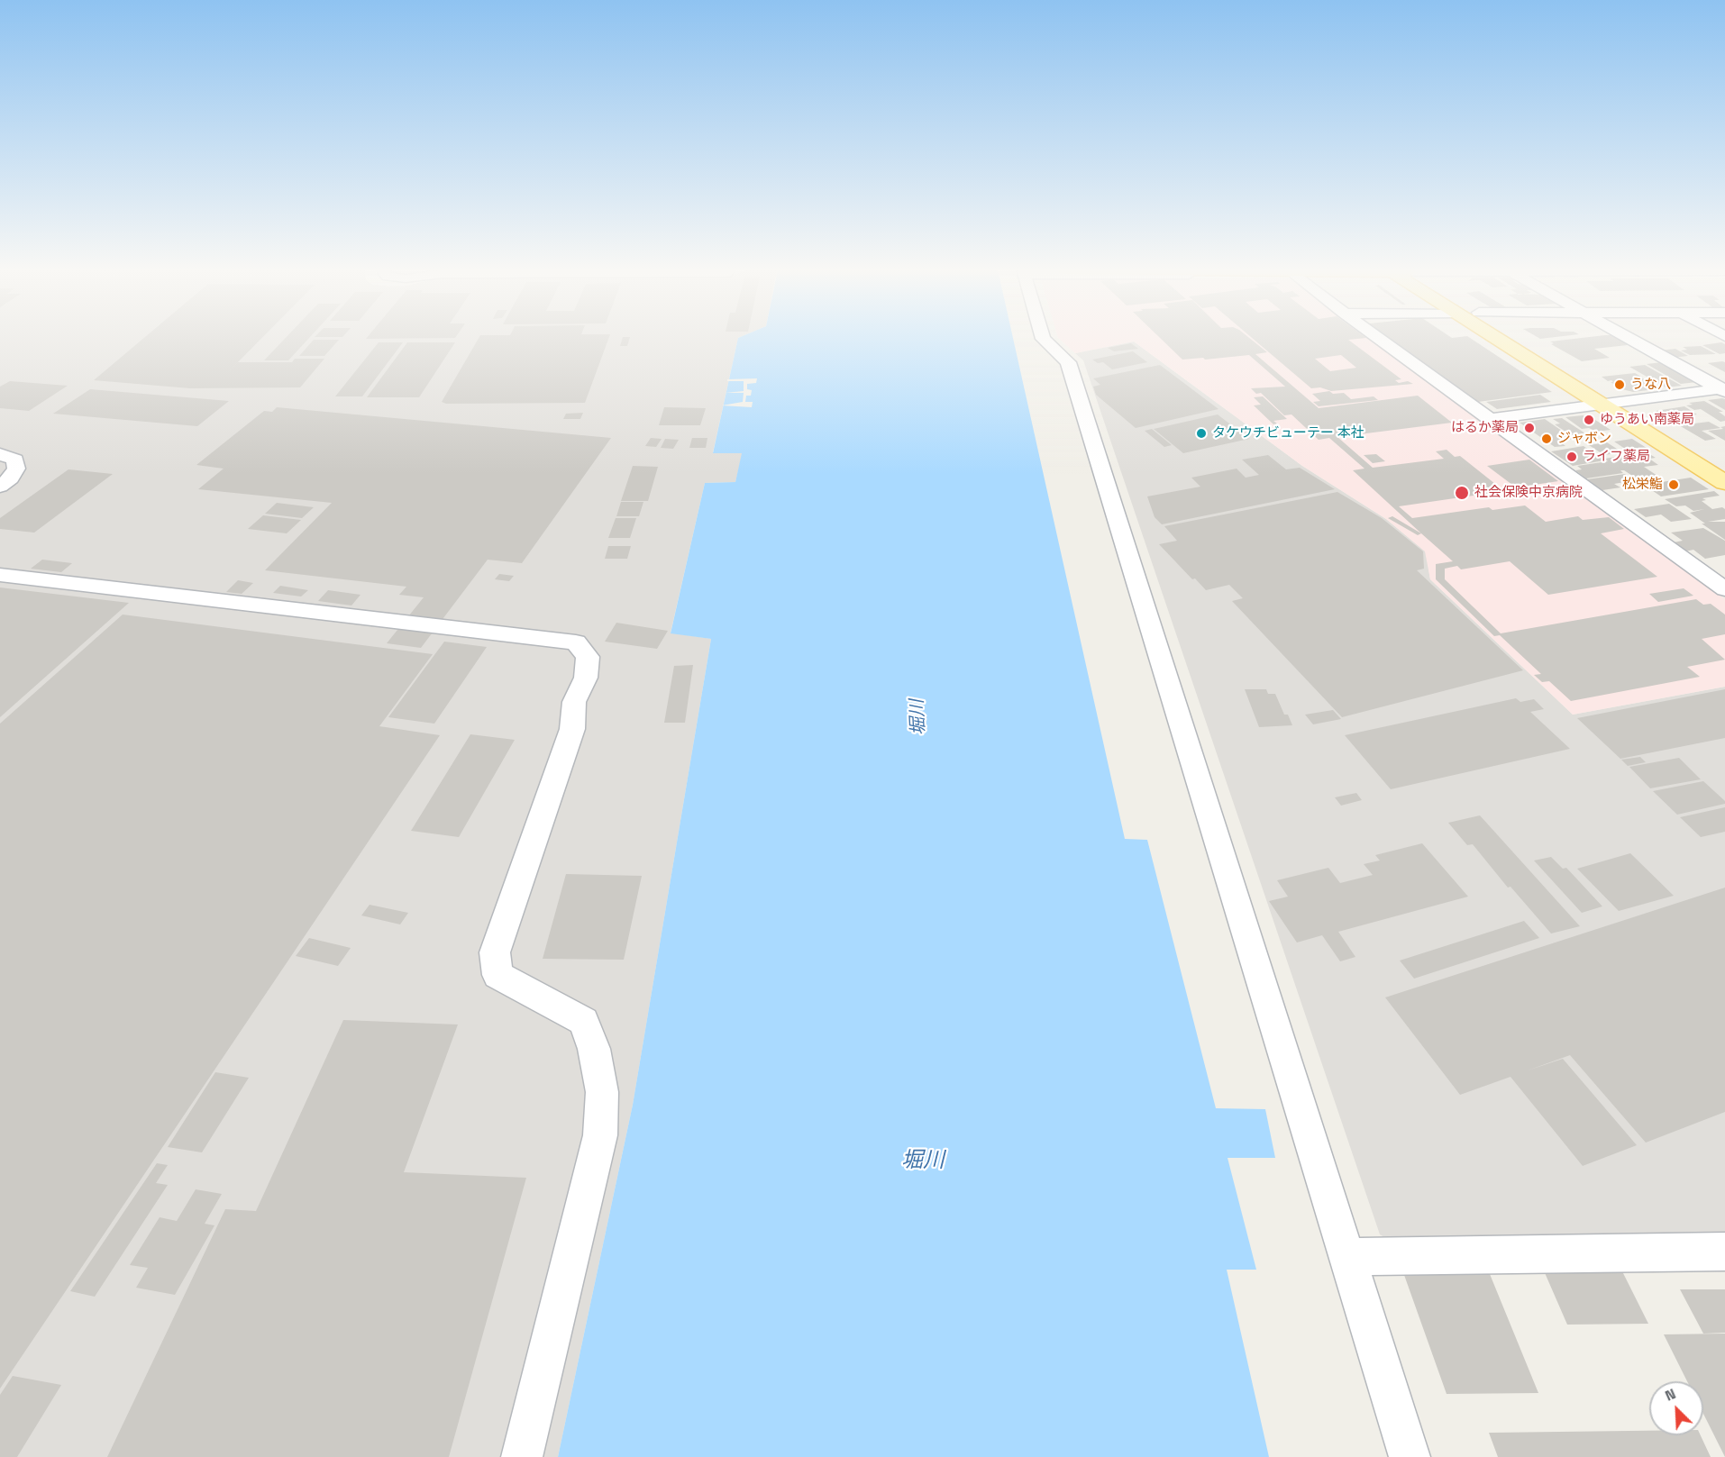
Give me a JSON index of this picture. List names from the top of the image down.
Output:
{
  "water": ["堀川"],
  "places": [
    "うな八",
    "ゆうあい南薬局",
    "はるか薬局",
    "タケウチビューテー 本社",
    "ジャボン",
    "ライフ薬局",
    "松栄鮨",
    "社会保険中京病院"
  ],
  "north": "top left"
}
